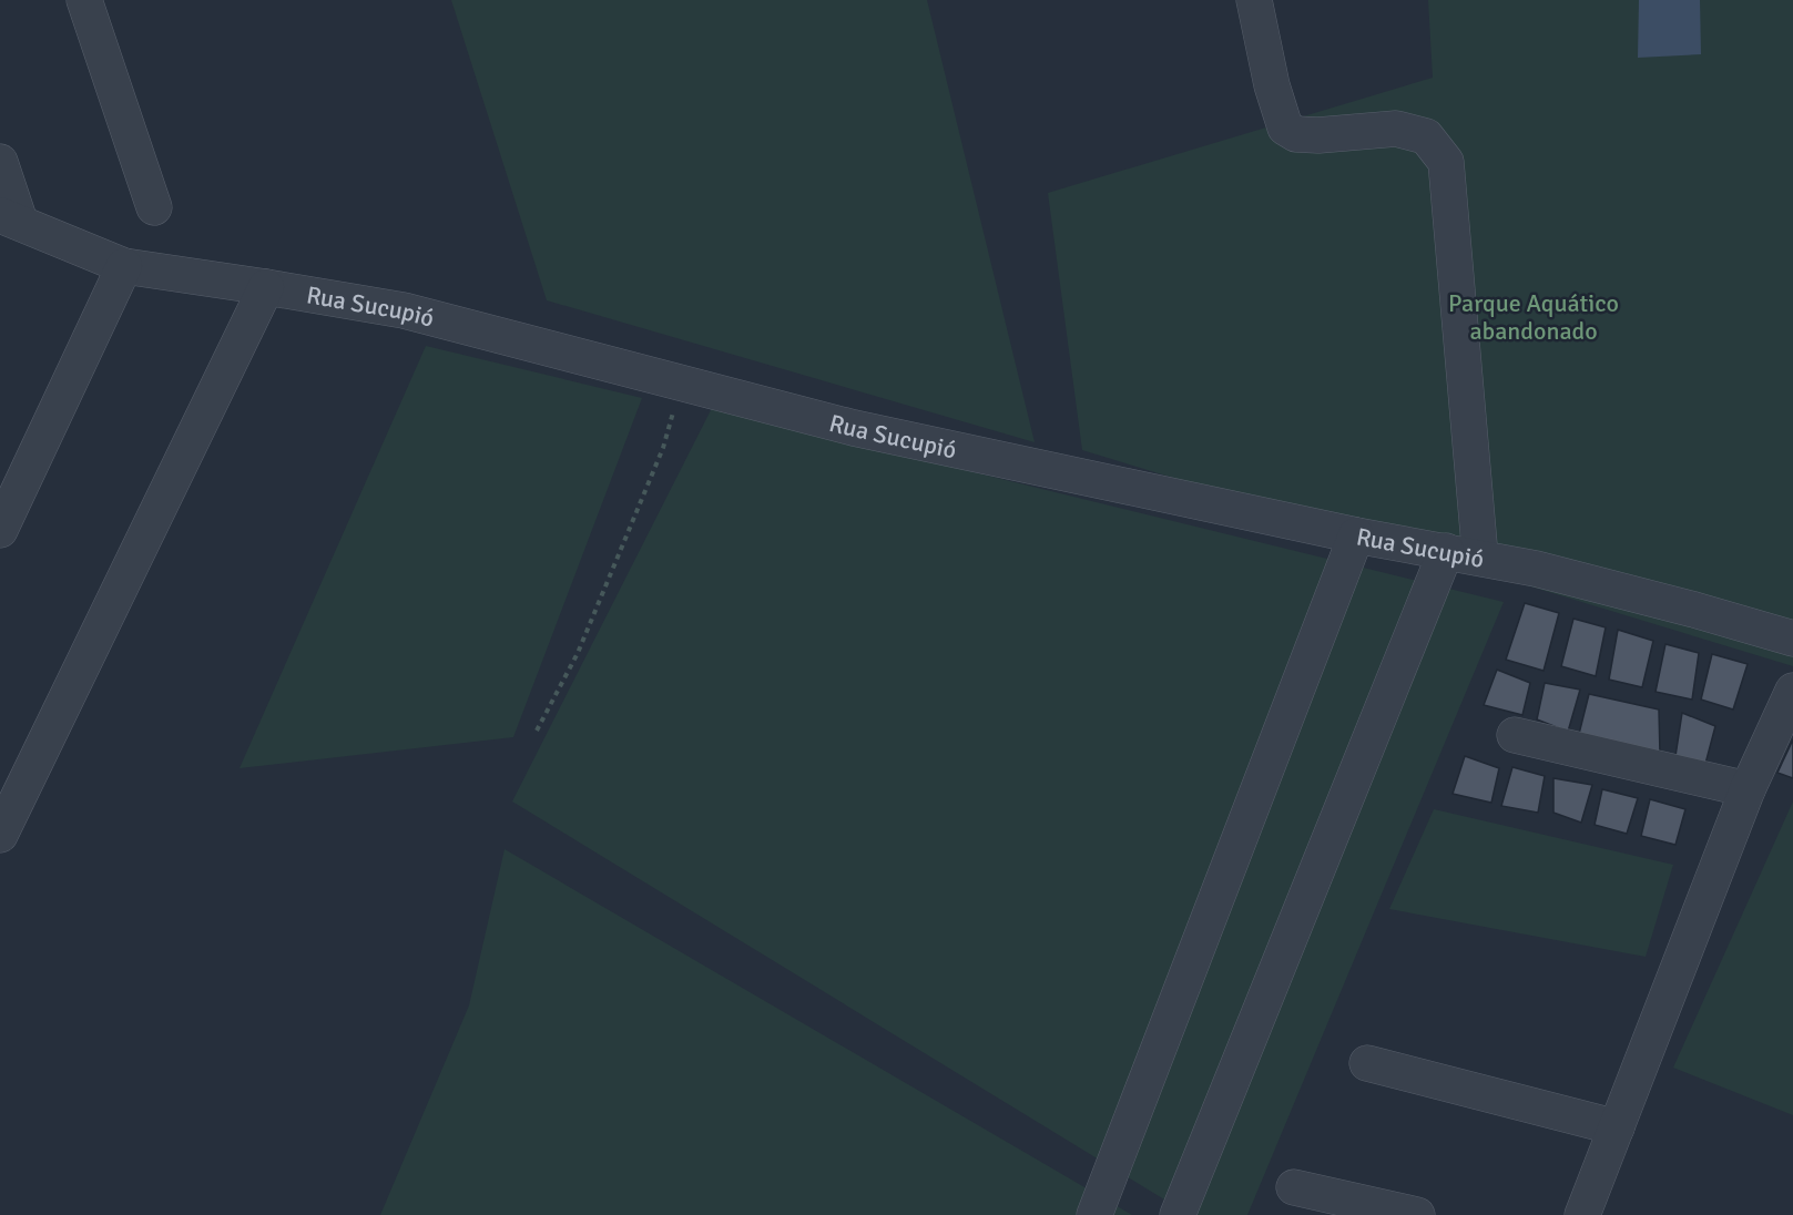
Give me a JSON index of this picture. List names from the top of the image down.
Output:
{
  "streets": {
    "street": ["Rua Sucupió"]
  },
  "parks": ["Parque Aquático abandonado"]
}
